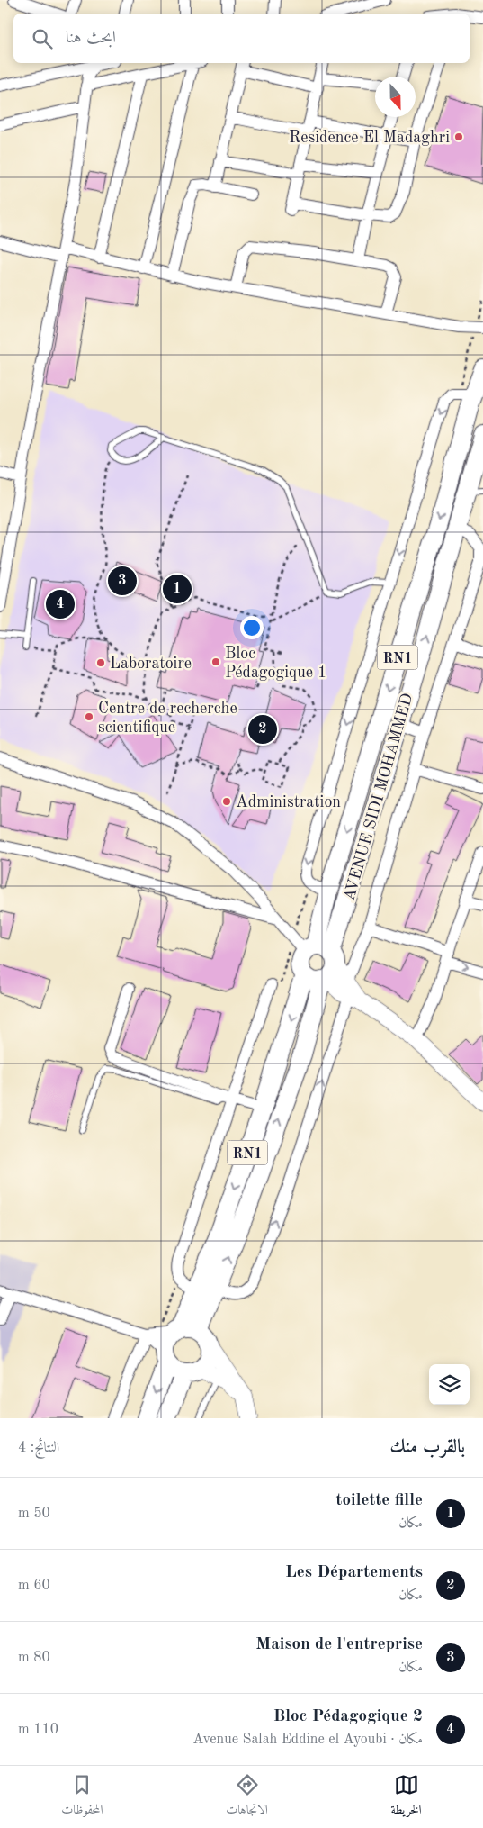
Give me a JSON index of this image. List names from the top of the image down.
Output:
{
  "streets": {
    "main road": ["RN1", "AVENUE SIDI MOHAMMED"]
  },
  "crossings": [
    ["RN1", "AVENUE SIDI MOHAMMED"]
  ],
  "places": [
    "Residence El Madaghri",
    "Bloc Pédagogique 1",
    "Laboratoire",
    "Centre de recherche scientifique",
    "Administration"
  ],
  "north": "bottom",
  "page": {
    "search": "ابحث هنا",
    "pins": [
      "3",
      "1",
      "4",
      "2"
    ],
    "heading": ["بالقرب منك", "النتائج: 4"],
    "list": [
      {
        "mark": "1",
        "name": "toilette fille",
        "note": "مكان",
        "value": "50 m"
      },
      {
        "mark": "2",
        "name": "Les Départements",
        "note": "مكان",
        "value": "60 m"
      },
      {
        "mark": "3",
        "name": "Maison de l'entreprise",
        "note": "مكان",
        "value": "80 m"
      },
      {
        "mark": "4",
        "name": "Bloc Pédagogique 2",
        "note": "مكان · Avenue Salah Eddine el Ayoubi",
        "value": "110 m"
      }
    ],
    "nav": ["الخريطة", "الاتجاهات", "المحفوظات"]
  }
}
